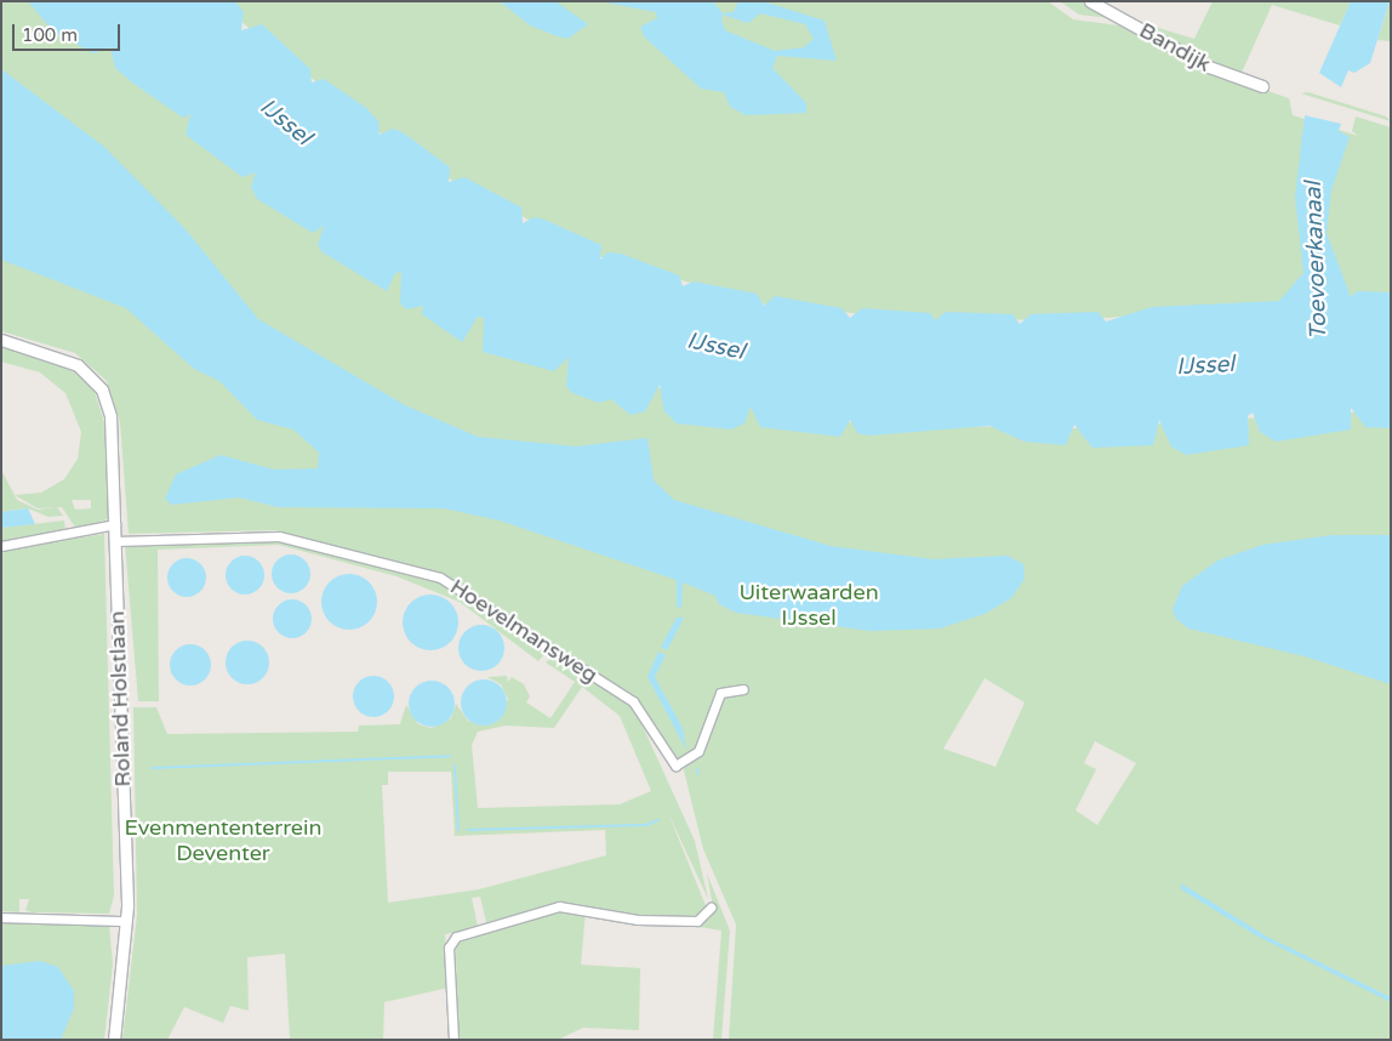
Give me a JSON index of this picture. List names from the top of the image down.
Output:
{
  "streets": {
    "street": ["Bandijk", "Hoevelmansweg", "Roland Holstlaan"]
  },
  "crossings": [
    ["Hoevelmansweg", "Roland Holstlaan"]
  ],
  "water": ["IJssel", "Toevoerkanaal"],
  "parks": ["Uiterwaarden IJssel", "Evenmententerrein Deventer"],
  "scale_bar": "100 m"
}
